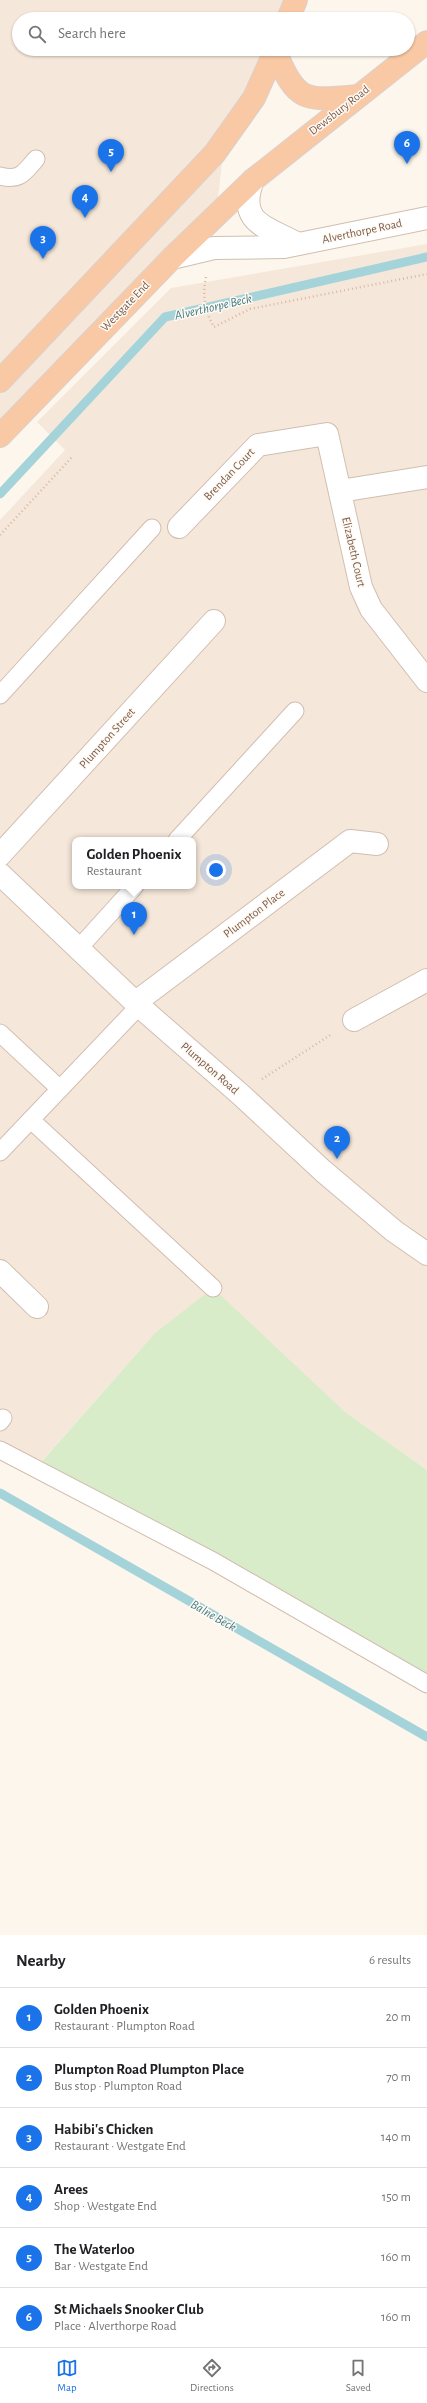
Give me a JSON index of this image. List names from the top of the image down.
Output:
{
  "streets": {
    "highway": ["Dewsbury Road", "Westgate End"],
    "street": [
      "Alverthorpe Road",
      "Brendan Court",
      "Elizabeth Court",
      "Plumpton Street",
      "Plumpton Place",
      "Plumpton Road"
    ]
  },
  "crossings": [
    ["Dewsbury Road", "Westgate End"],
    ["Alverthorpe Road", "Westgate End"],
    ["Brendan Court", "Elizabeth Court"],
    ["Plumpton Place", "Plumpton Road"]
  ],
  "water": ["Alverthorpe Beck", "Balne Beck"],
  "page": {
    "search": "Search here",
    "pins": [
      "6",
      "5",
      "4",
      "3",
      "1",
      "2"
    ],
    "popup": ["Golden Phoenix", "Restaurant"],
    "heading": ["Nearby", "6 results"],
    "list": [
      {
        "mark": "1",
        "name": "Golden Phoenix",
        "note": "Restaurant · Plumpton Road",
        "value": "20 m"
      },
      {
        "mark": "2",
        "name": "Plumpton Road Plumpton Place",
        "note": "Bus stop · Plumpton Road",
        "value": "70 m"
      },
      {
        "mark": "3",
        "name": "Habibi's Chicken",
        "note": "Restaurant · Westgate End",
        "value": "140 m"
      },
      {
        "mark": "4",
        "name": "Arees",
        "note": "Shop · Westgate End",
        "value": "150 m"
      },
      {
        "mark": "5",
        "name": "The Waterloo",
        "note": "Bar · Westgate End",
        "value": "160 m"
      },
      {
        "mark": "6",
        "name": "St Michaels Snooker Club",
        "note": "Place · Alverthorpe Road",
        "value": "160 m"
      }
    ],
    "nav": ["Map", "Directions", "Saved"]
  }
}
